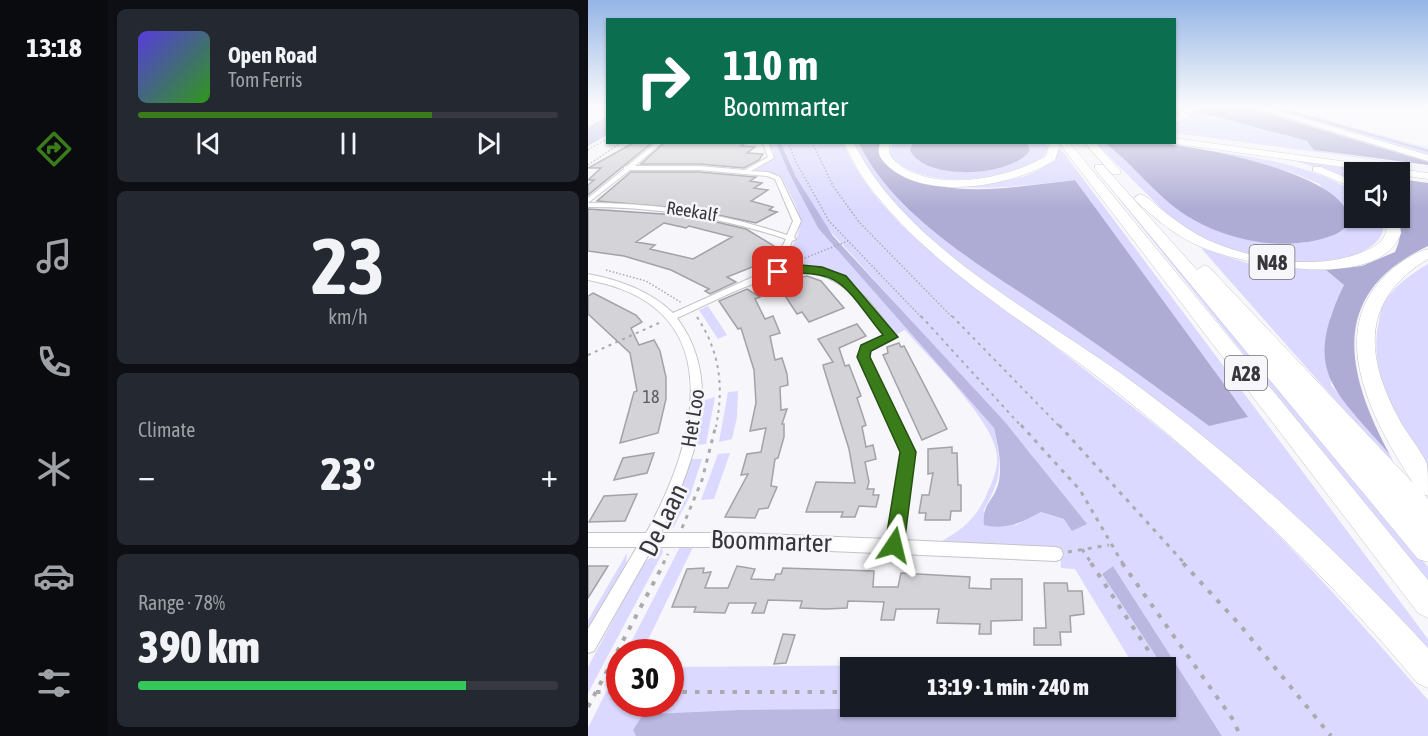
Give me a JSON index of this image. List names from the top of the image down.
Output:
{
  "streets": {
    "highway": ["N48", "A28"],
    "street": ["Reekalf", "Het Loo", "Boommarter"],
    "path": ["De Laan"]
  },
  "crossings": [
    ["N48", "A28"],
    ["Het Loo", "Boommarter"],
    ["De Laan", "Boommarter"]
  ],
  "house_numbers": ["18"],
  "page": {
    "tabs": "13:18",
    "turn": ["110 m", "Boommarter"],
    "song": ["Open Road", "Tom Ferris"],
    "tile": [
      ["23", "km/h"],
      "Climate",
      ["Range · 78%", "390 km"]
    ],
    "heat": ["−", "23°", "+"],
    "limit": "30",
    "trip": "13:19 · 1 min · 240 m"
  }
}
